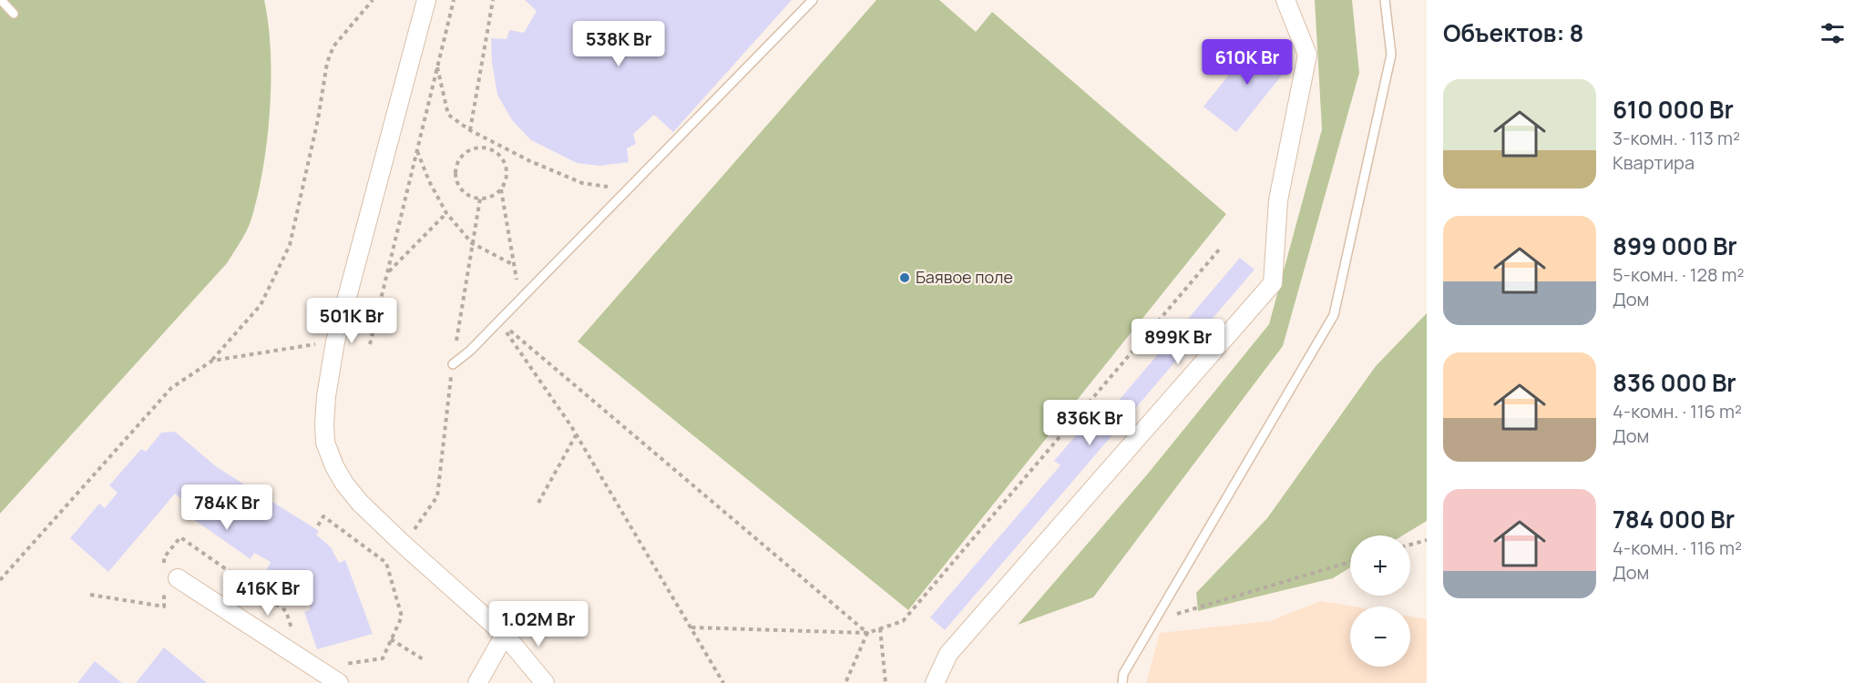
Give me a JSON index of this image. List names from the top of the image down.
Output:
{
  "places": ["Баявое поле"],
  "page": {
    "heading": "Объектов: 8",
    "price": [
      "538K Br",
      "610K Br",
      "501K Br",
      "899K Br",
      "836K Br",
      "784K Br",
      "416K Br",
      "1.02M Br"
    ],
    "list": [
      {
        "name": "610 000 Br",
        "note": "3-комн. · 113 m² · Квартира"
      },
      {
        "name": "899 000 Br",
        "note": "5-комн. · 128 m² · Дом"
      },
      {
        "name": "836 000 Br",
        "note": "4-комн. · 116 m² · Дом"
      },
      {
        "name": "784 000 Br",
        "note": "4-комн. · 116 m² · Дом"
      }
    ],
    "map_buttons": ["+", "−"]
  }
}
